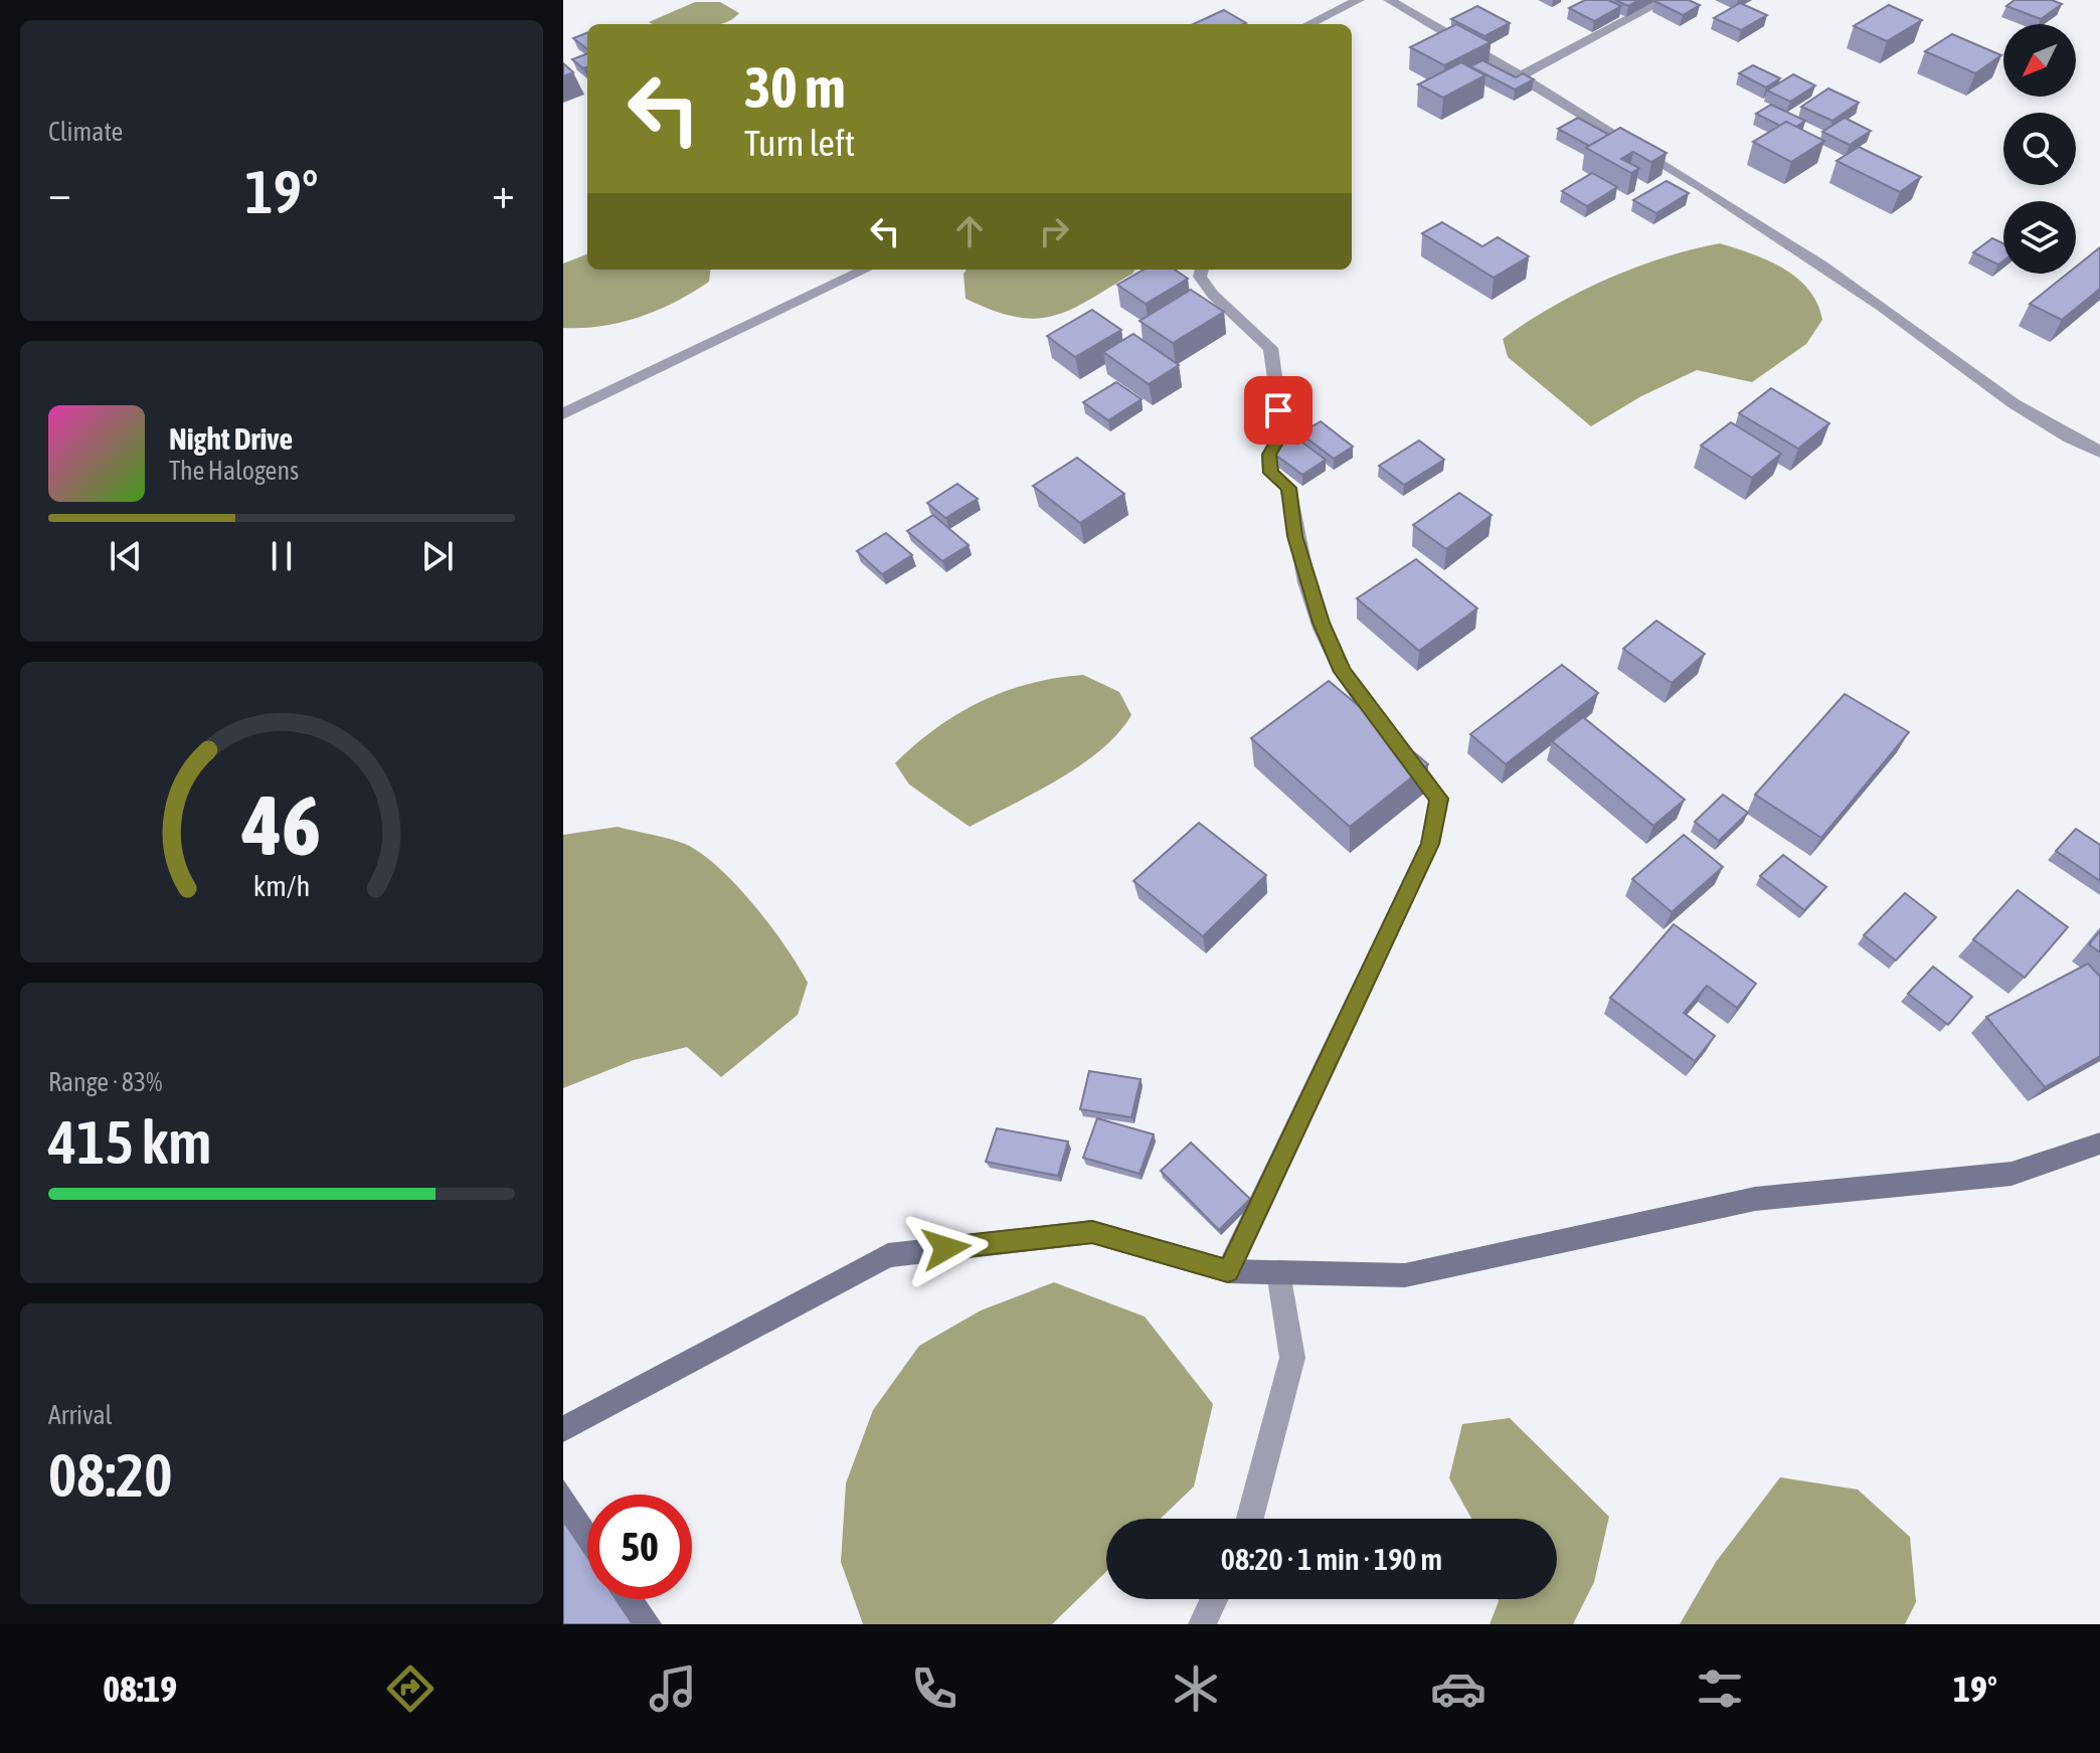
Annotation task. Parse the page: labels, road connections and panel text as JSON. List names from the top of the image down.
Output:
{
  "north": "bottom left",
  "page": {
    "tile": [
      "Climate",
      ["Range · 83%", "415 km"],
      ["Arrival", "08:20"]
    ],
    "turn": ["30 m", "Turn left"],
    "heat": ["−", "19°", "+"],
    "song": ["Night Drive", "The Halogens"],
    "limit": "50",
    "trip": "08:20 · 1 min · 190 m",
    "tabs": ["08:19", "19°"],
    "gauge": ["46", "km/h"]
  }
}
